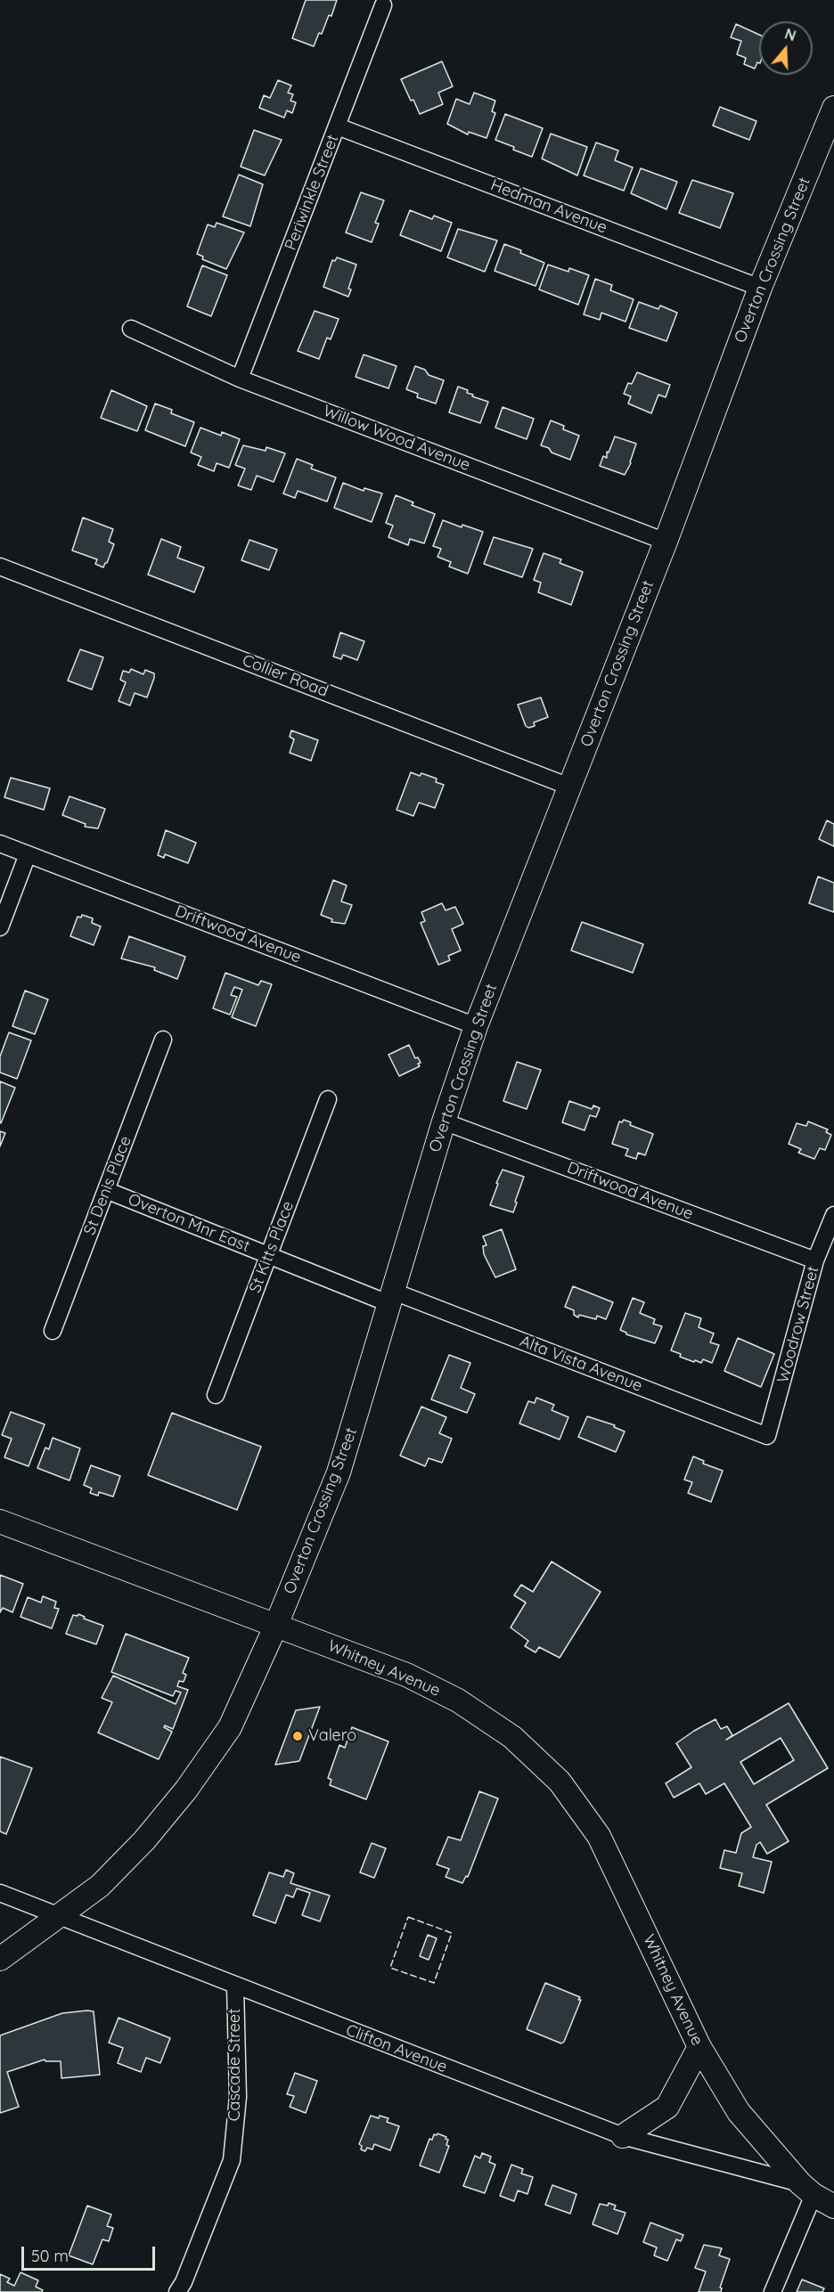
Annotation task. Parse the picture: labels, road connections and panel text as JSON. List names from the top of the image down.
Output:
{
  "streets": {
    "main road": ["Overton Crossing Street", "Whitney Avenue", "Clifton Avenue"],
    "street": [
      "Periwinkle Street",
      "Hedman Avenue",
      "Willow Wood Avenue",
      "Collier Road",
      "Driftwood Avenue",
      "St Denis Place",
      "Overton Mnr East",
      "St Kitts Place",
      "Woodrow Street",
      "Alta Vista Avenue",
      "Cascade Street"
    ]
  },
  "crossings": [
    ["Periwinkle Street", "Hedman Avenue"],
    ["Periwinkle Street", "Willow Wood Avenue"],
    ["Hedman Avenue", "Overton Crossing Street"],
    ["Overton Crossing Street", "Willow Wood Avenue"],
    ["Overton Crossing Street", "Collier Road"],
    ["Overton Crossing Street", "Driftwood Avenue"],
    ["Overton Crossing Street", "Overton Mnr East"],
    ["Overton Crossing Street", "Alta Vista Avenue"],
    ["Overton Crossing Street", "Whitney Avenue"],
    ["Overton Crossing Street", "Clifton Avenue"],
    ["Driftwood Avenue", "Woodrow Street"],
    ["St Denis Place", "Overton Mnr East"],
    ["Overton Mnr East", "St Kitts Place"],
    ["Overton Mnr East", "Alta Vista Avenue"],
    ["Woodrow Street", "Alta Vista Avenue"],
    ["Whitney Avenue", "Clifton Avenue"],
    ["Clifton Avenue", "Cascade Street"]
  ],
  "places": ["Valero"],
  "scale_bar": "50 m",
  "north": "top"
}
